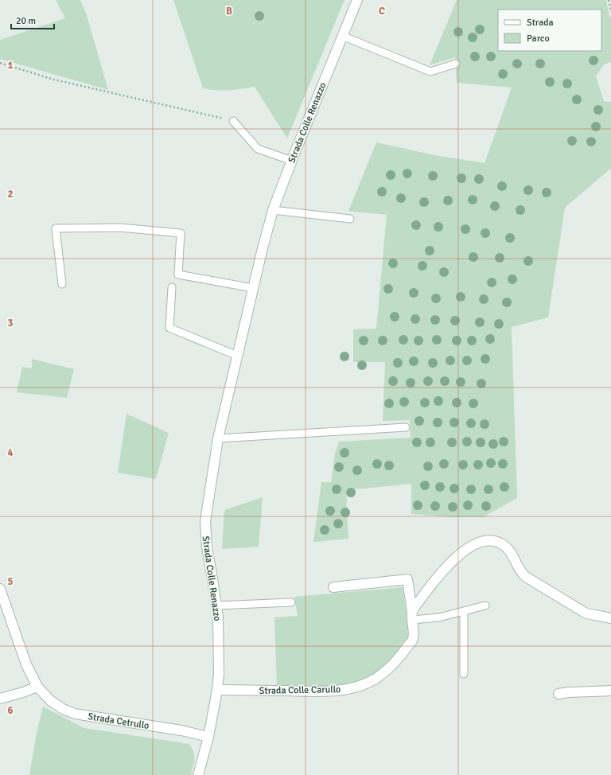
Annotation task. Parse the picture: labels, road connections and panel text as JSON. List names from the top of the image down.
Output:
{
  "streets": {
    "street": ["Strada Colle Renazzo", "Strada Colle Carullo", "Strada Cetrullo"]
  },
  "crossings": [
    ["Strada Colle Renazzo", "Strada Colle Carullo"],
    ["Strada Colle Renazzo", "Strada Cetrullo"]
  ],
  "legend": ["Strada", "Parco"],
  "scale_bar": "20 m",
  "grid": {
    "columns": ["B", "C"],
    "rows": [
      "1",
      "2",
      "3",
      "4",
      "5",
      "6"
    ]
  }
}
